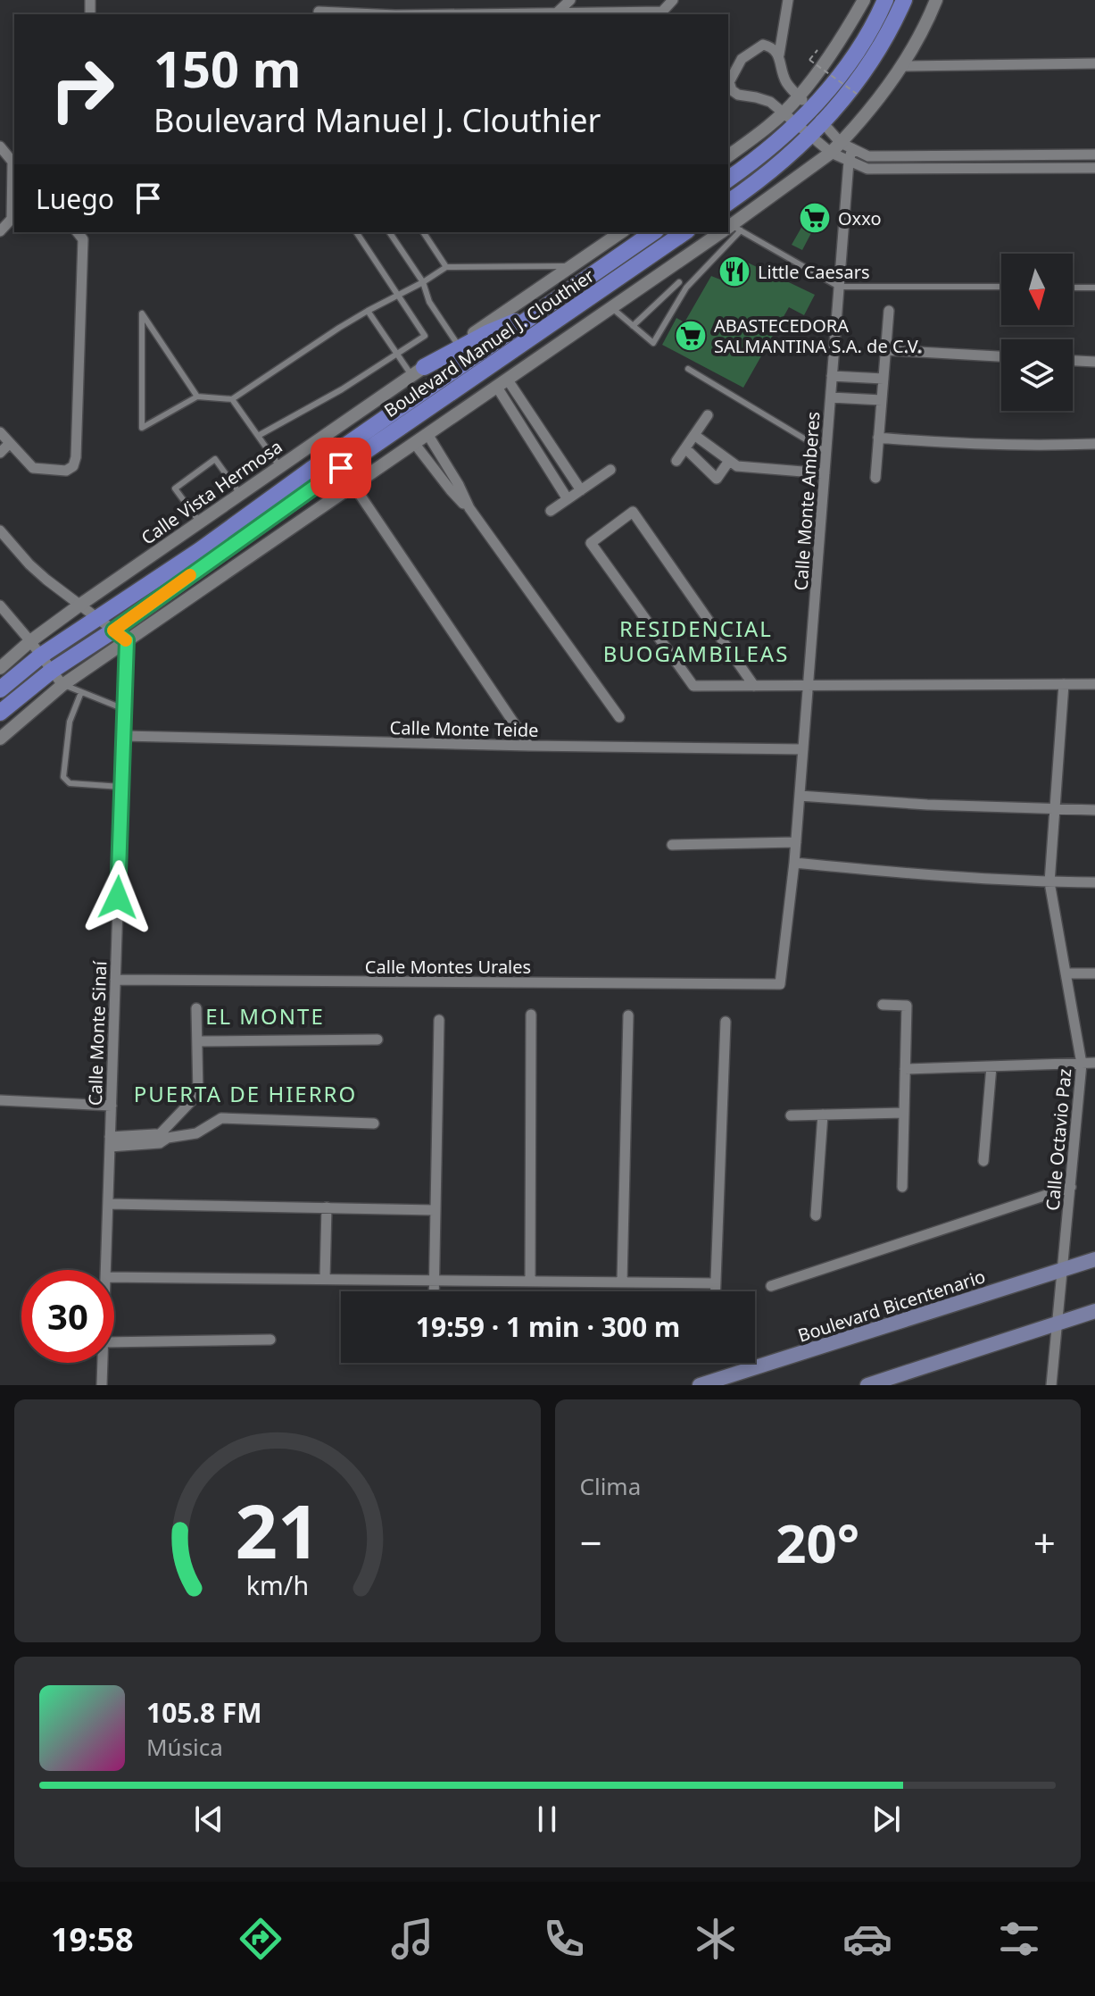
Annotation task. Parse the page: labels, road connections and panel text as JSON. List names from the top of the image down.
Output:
{
  "streets": {
    "main road": ["Boulevard Manuel J. Clouthier", "Boulevard Bicentenario"],
    "street": [
      "Calle Vista Hermosa",
      "Calle Monte Amberes",
      "Calle Monte Teide",
      "Calle Montes Urales",
      "Calle Monte Sinaí",
      "Calle Octavio Paz"
    ]
  },
  "crossings": [
    ["Boulevard Manuel J. Clouthier", "Calle Monte Sinaí"],
    ["Calle Monte Amberes", "Calle Monte Teide"],
    ["Calle Monte Amberes", "Calle Montes Urales"],
    ["Calle Monte Teide", "Calle Monte Sinaí"],
    ["Calle Montes Urales", "Calle Monte Sinaí"],
    ["Calle Octavio Paz", "Boulevard Bicentenario"]
  ],
  "districts": ["RESIDENCIAL BUOGAMBILEAS", "EL MONTE", "PUERTA DE HIERRO"],
  "places": {
    "supermarket": ["Oxxo", "ABASTECEDORA SALMANTINA S.A. de C.V."],
    "restaurant": ["Little Caesars"]
  },
  "north": "bottom",
  "page": {
    "turn": ["150 m", "Boulevard Manuel J. Clouthier"],
    "then": "Luego",
    "limit": "30",
    "trip": "19:59 · 1 min · 300 m",
    "tile": "Clima",
    "heat": ["−", "20°", "+"],
    "song": ["105.8 FM", "Música"],
    "tabs": "19:58",
    "gauge": ["21", "km/h"]
  }
}
